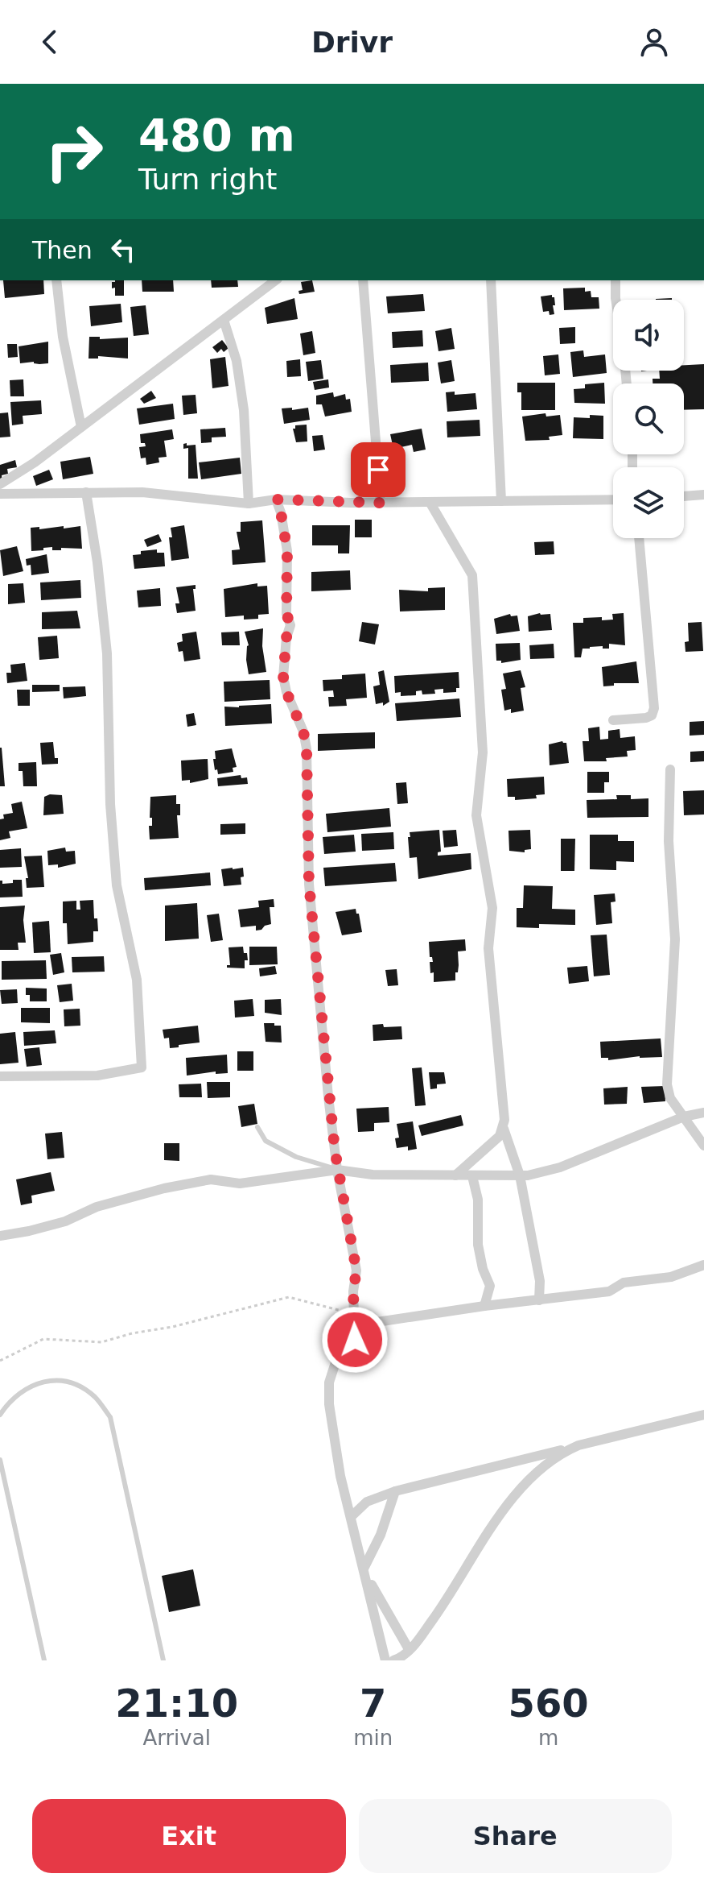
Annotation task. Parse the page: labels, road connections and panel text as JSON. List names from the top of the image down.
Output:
{
  "page": {
    "header": "Drivr",
    "turn": ["480 m", "Turn right"],
    "then": "Then",
    "eta": [
      "21:10",
      "Arrival",
      "7",
      "min",
      "560",
      "m"
    ],
    "buttons": ["Exit", "Share"]
  }
}
